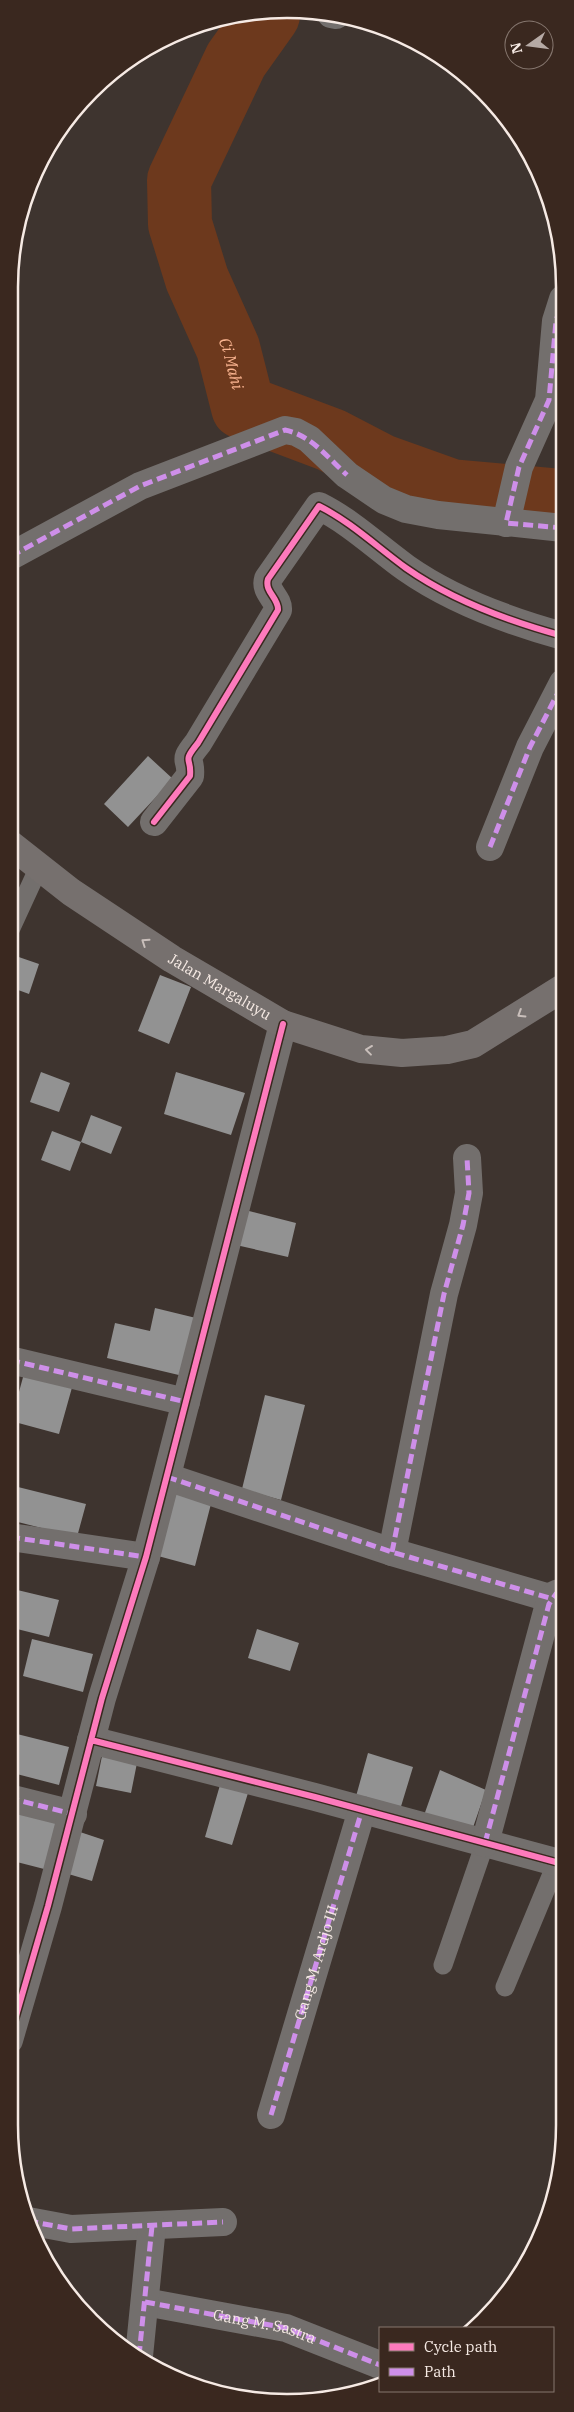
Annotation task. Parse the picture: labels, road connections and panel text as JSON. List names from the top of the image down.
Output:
{
  "streets": {
    "main road": ["Jalan Margaluyu"],
    "street": ["Gang M. Ardjo III", "Gang M. Sastra"]
  },
  "one_way": ["Jalan Margaluyu"],
  "water": ["Ci Mahi"],
  "legend": ["Cycle path", "Path"],
  "north": "left"
}
